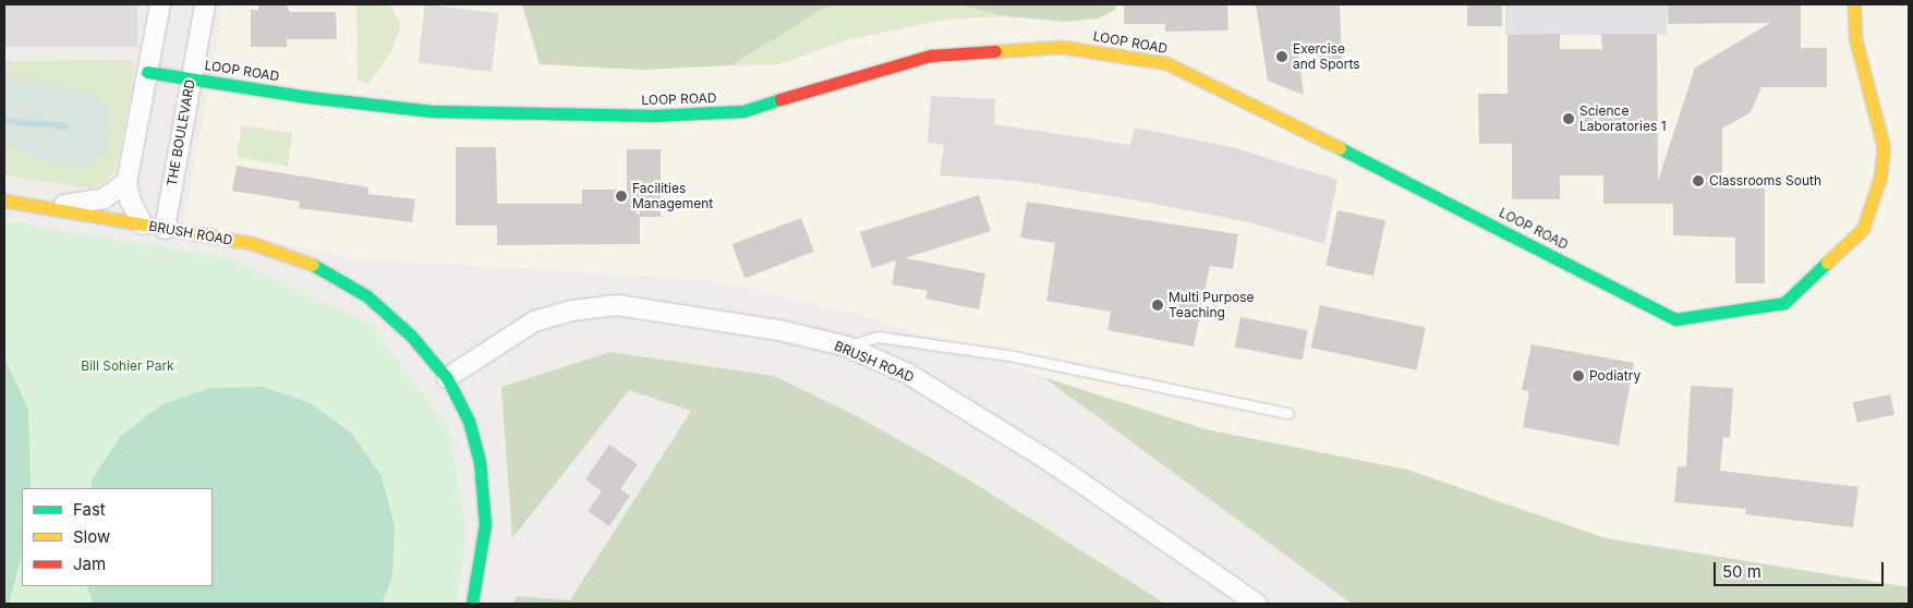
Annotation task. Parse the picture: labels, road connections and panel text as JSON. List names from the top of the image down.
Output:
{
  "streets": {
    "street": ["LOOP ROAD", "THE BOULEVARD", "BRUSH ROAD"]
  },
  "crossings": [
    ["LOOP ROAD", "THE BOULEVARD"],
    ["THE BOULEVARD", "BRUSH ROAD"]
  ],
  "parks": ["Bill Sohier Park"],
  "places": [
    "Exercise and Sports",
    "Science Laboratories 1",
    "Classrooms South",
    "Facilities Management",
    "Multi Purpose Teaching",
    "Podiatry"
  ],
  "legend": ["Fast", "Slow", "Jam"],
  "scale_bar": "50 m"
}
